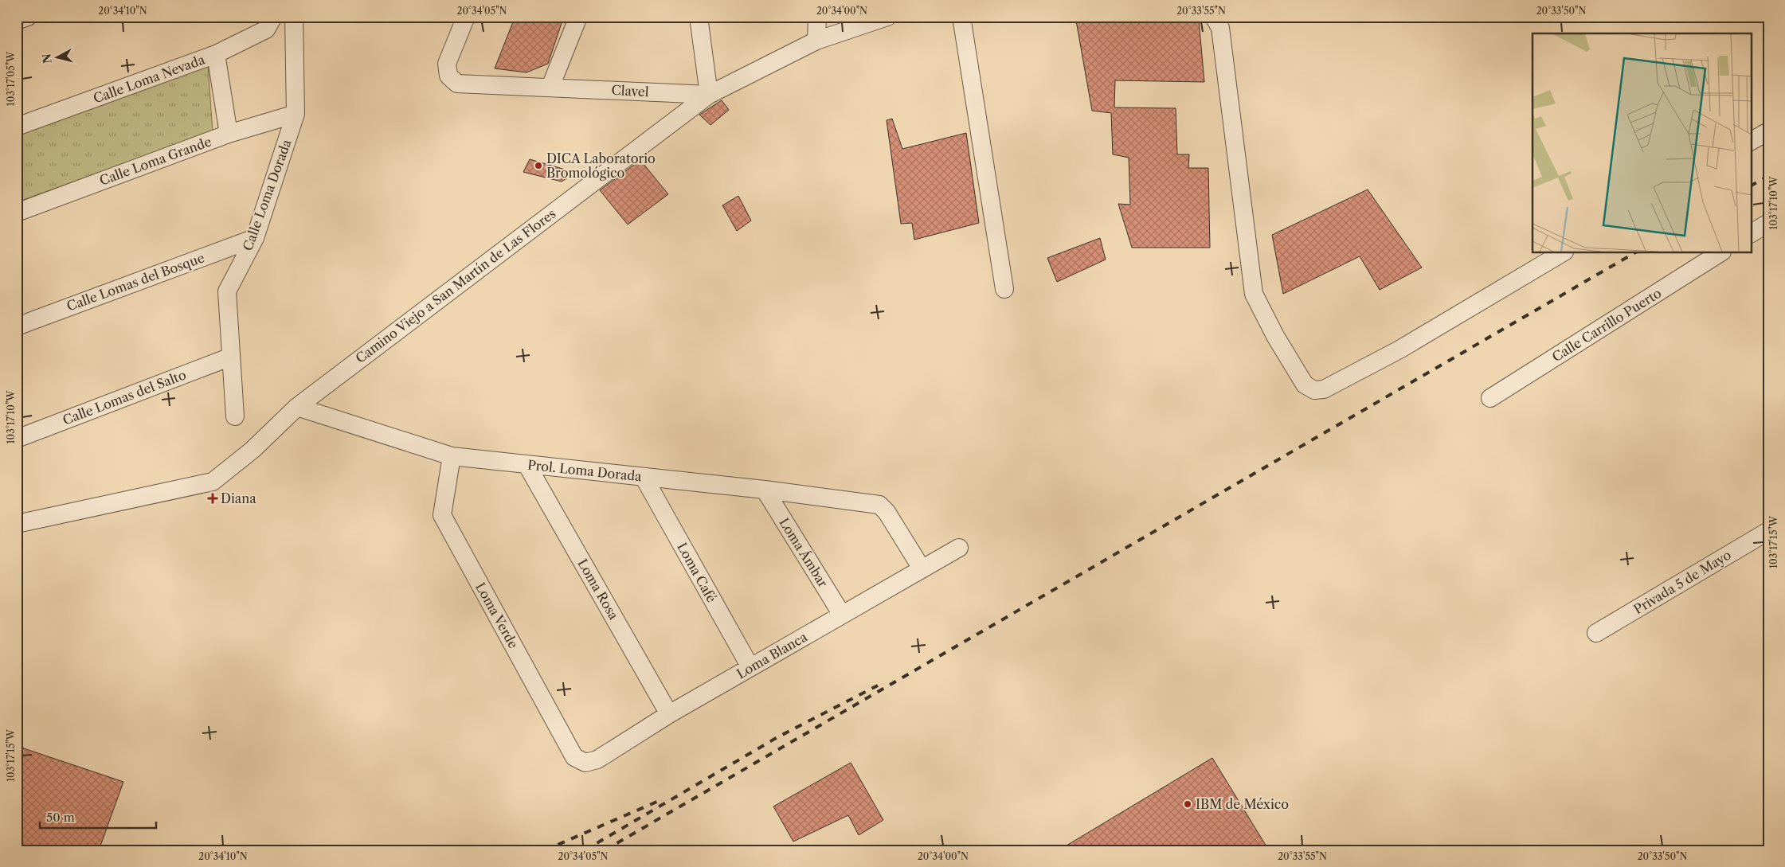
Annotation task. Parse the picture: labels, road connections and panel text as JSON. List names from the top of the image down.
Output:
{
  "streets": {
    "street": [
      "Calle Loma Nevada",
      "Clavel",
      "Calle Loma Grande",
      "Calle Loma Dorada",
      "Calle Lomas del Bosque",
      "Camino Viejo a San Martín de Las Flores",
      "Calle Carrillo Puerto",
      "Calle Lomas del Salto",
      "Prol. Loma Dorada",
      "Loma Ámbar",
      "Loma Café",
      "Privada 5 de Mayo",
      "Loma Rosa",
      "Loma Verde",
      "Loma Blanca"
    ]
  },
  "crossings": [
    ["Clavel", "Camino Viejo a San Martín de Las Flores"],
    ["Calle Loma Grande", "Calle Loma Dorada"],
    ["Calle Loma Dorada", "Calle Lomas del Bosque"],
    ["Calle Loma Dorada", "Calle Lomas del Salto"],
    ["Camino Viejo a San Martín de Las Flores", "Prol. Loma Dorada"],
    ["Prol. Loma Dorada", "Loma Ámbar"],
    ["Prol. Loma Dorada", "Loma Café"],
    ["Prol. Loma Dorada", "Loma Rosa"],
    ["Prol. Loma Dorada", "Loma Verde"],
    ["Prol. Loma Dorada", "Loma Blanca"],
    ["Loma Ámbar", "Loma Blanca"],
    ["Loma Café", "Loma Blanca"],
    ["Loma Rosa", "Loma Blanca"],
    ["Loma Verde", "Loma Blanca"]
  ],
  "places": {
    "other": ["DICA Laboratorio Bromológico", "IBM de México"],
    "health": ["Diana"]
  },
  "scale_bar": "50 m",
  "north": "left",
  "coordinates": [
    "20°34'10\"N",
    "20°34'05\"N",
    "20°34'00\"N",
    "20°33'55\"N",
    "20°33'50\"N",
    "103°17'05\"W",
    "103°17'10\"W",
    "103°17'15\"W"
  ]
}
